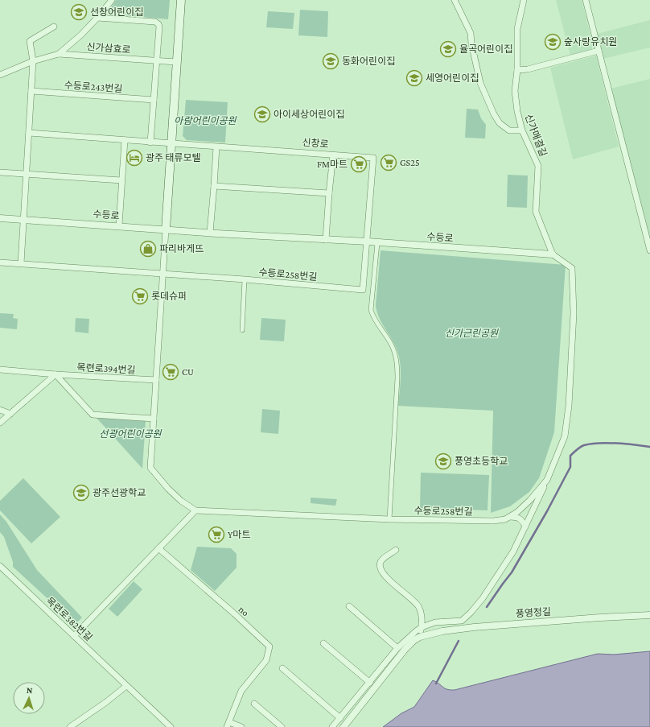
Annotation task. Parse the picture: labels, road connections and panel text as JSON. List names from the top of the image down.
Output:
{
  "streets": {
    "street": [
      "신가삼효로",
      "수등로243번길",
      "신가매결길",
      "신창로",
      "수등로",
      "수등로258번길",
      "목련로394번길",
      "no",
      "풍영정길",
      "목련로382번길"
    ]
  },
  "crossings": [
    ["신가매결길", "수등로"],
    ["신가매결길", "수등로258번길"],
    ["신창로", "수등로"],
    ["신창로", "수등로258번길"],
    ["수등로", "수등로258번길"]
  ],
  "parks": ["아람어린이공원", "신가근린공원", "선광어린이공원"],
  "places": {
    "school or university": [
      "선창어린이집",
      "숲사랑유치원",
      "율곡어린이집",
      "동화어린이집",
      "세영어린이집",
      "아이세상어린이집",
      "풍영초등학교",
      "광주선광학교"
    ],
    "hotel": ["광주 태류모텔"],
    "supermarket": [
      "GS25",
      "FM마트",
      "롯데슈퍼",
      "CU",
      "Y마트"
    ],
    "shop": ["파리바게뜨"]
  },
  "north": "top"
}
